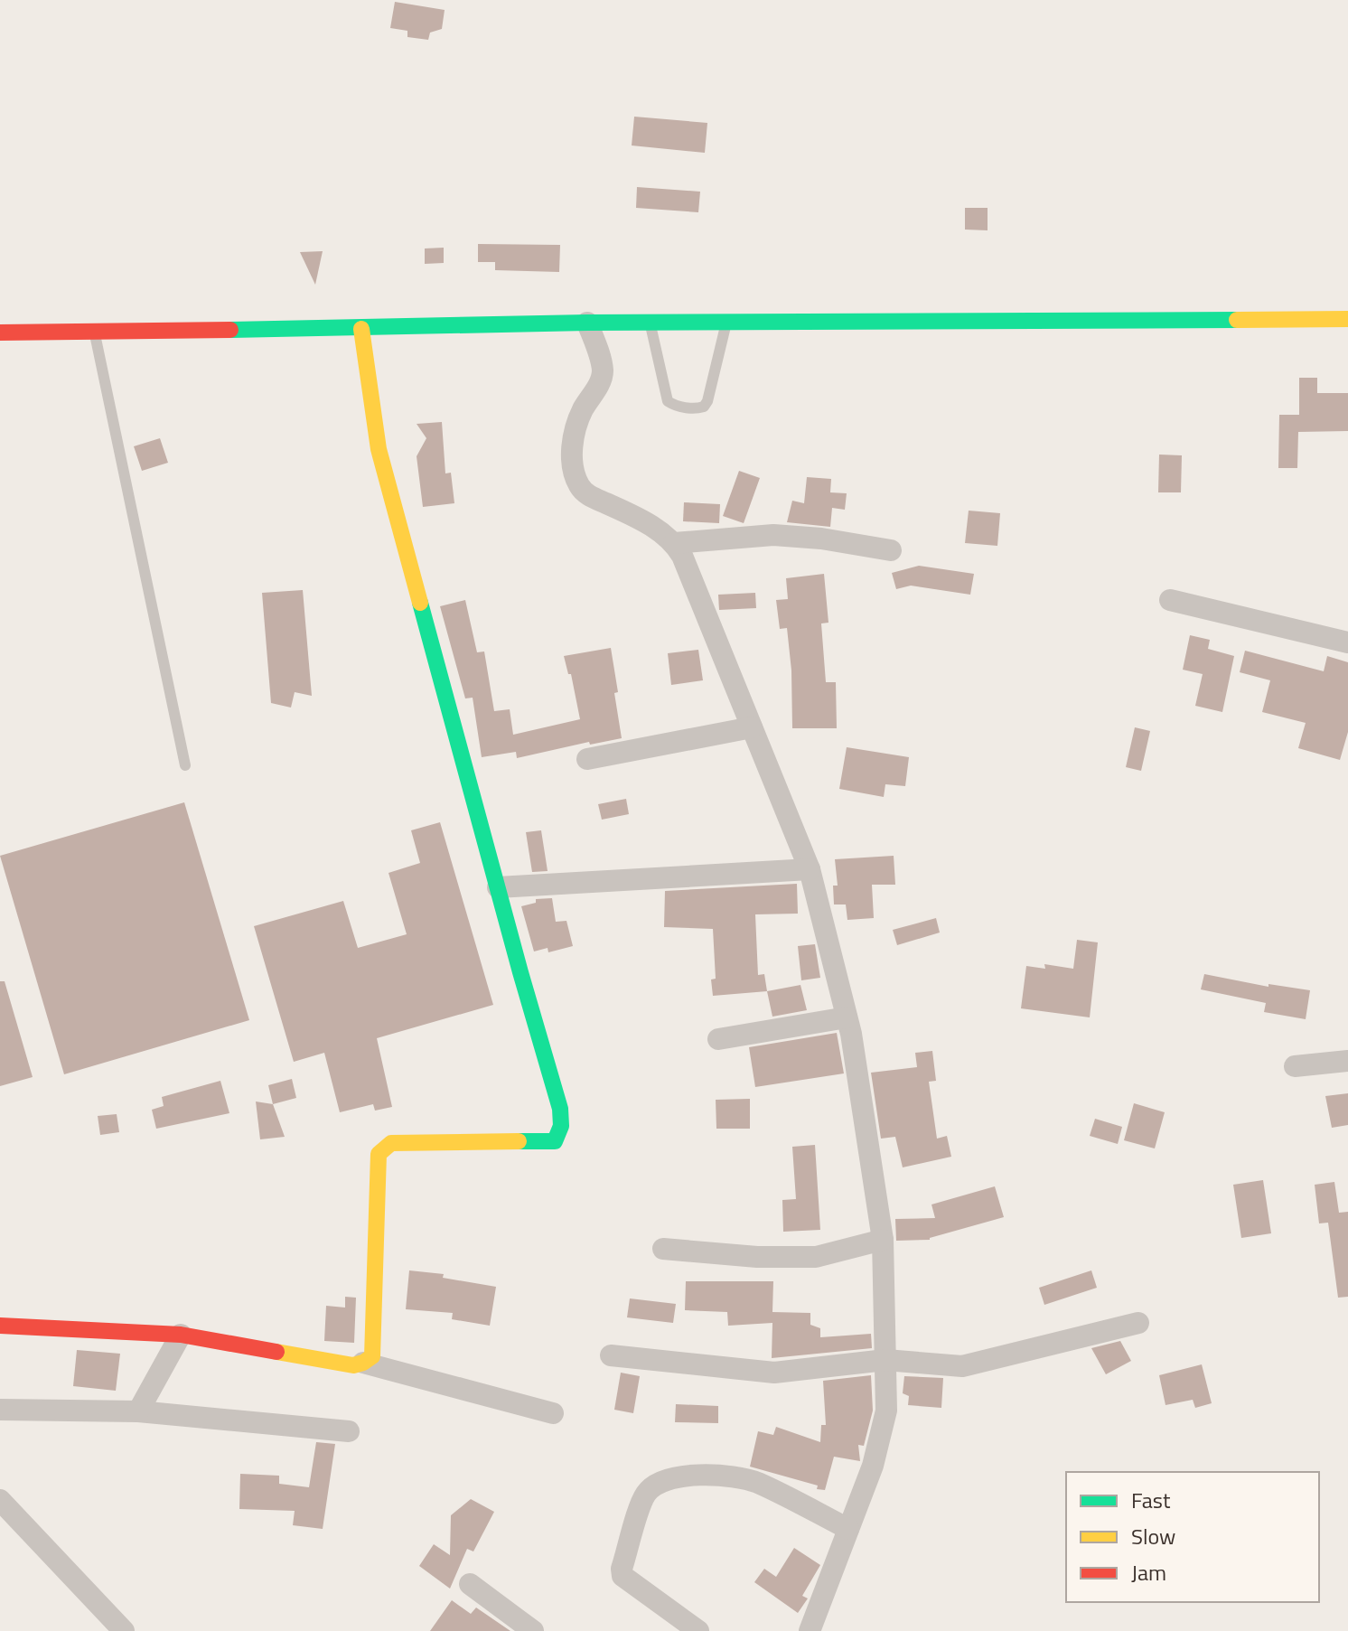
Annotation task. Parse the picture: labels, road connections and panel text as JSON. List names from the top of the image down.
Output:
{
  "legend": ["Fast", "Slow", "Jam"]
}
